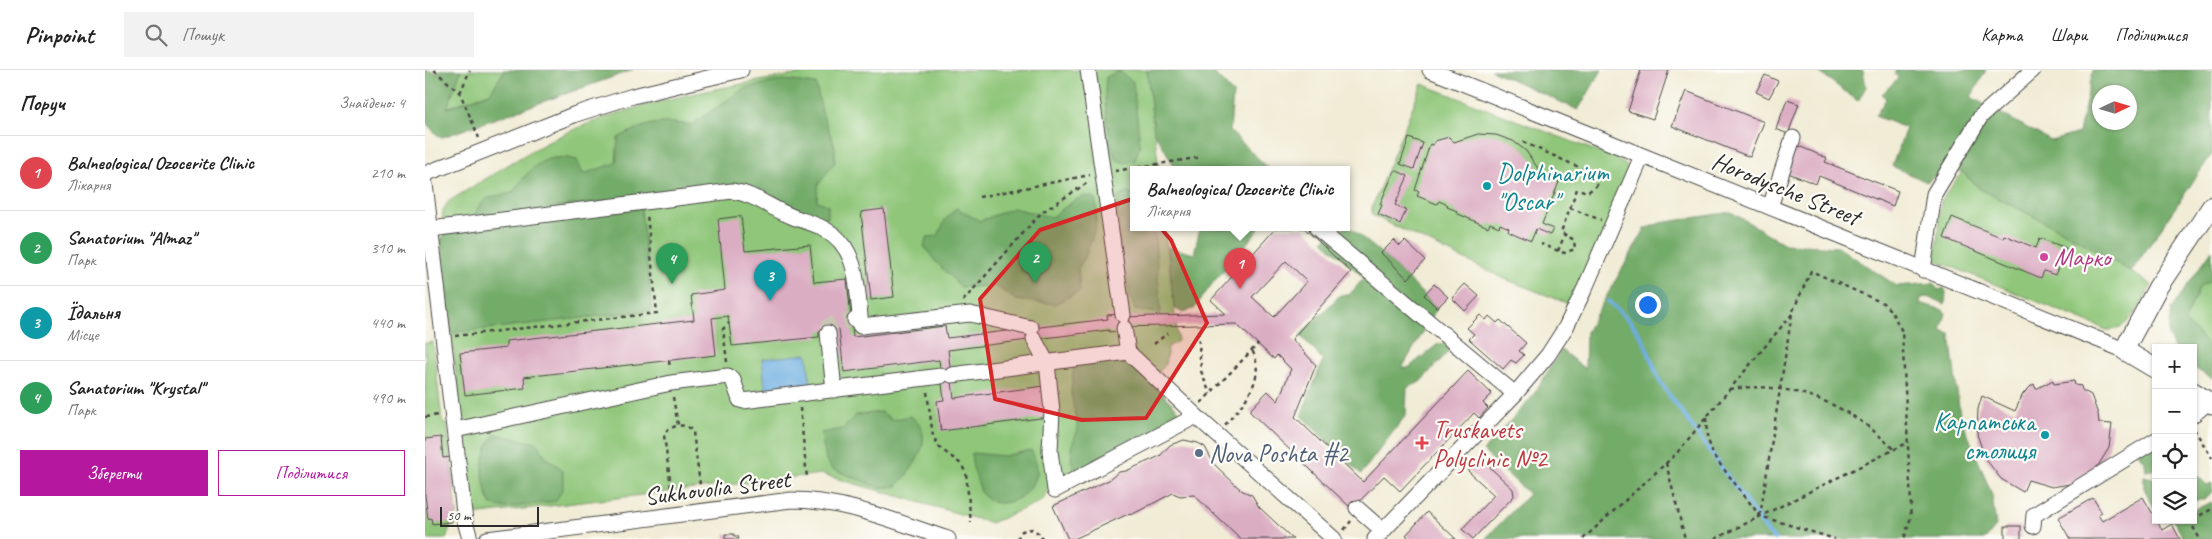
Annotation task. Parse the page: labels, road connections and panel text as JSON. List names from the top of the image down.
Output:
{
  "streets": {
    "street": ["Horodysche Street", "Sukhovolia Street"]
  },
  "places": {
    "other": [
      "Dolphinarium \"Oscar\"",
      "Марко",
      "Карпатська столиця",
      "Nova Poshta #2"
    ],
    "health": ["Truskavets Polyclinic №2"]
  },
  "scale_bar": "50 m",
  "north": "right",
  "page": {
    "header": "Pinpoint",
    "search": "Пошук",
    "nav": ["Карта", "Шари", "Поділитися"],
    "heading": ["Поруч", "Знайдено: 4"],
    "list": [
      {
        "mark": "1",
        "name": "Balneological Ozocerite Clinic",
        "note": "Лікарня",
        "value": "210 m"
      },
      {
        "mark": "2",
        "name": "Sanatorium \"Almaz\"",
        "note": "Парк",
        "value": "310 m"
      },
      {
        "mark": "3",
        "name": "Їдальня",
        "note": "Місце",
        "value": "440 m"
      },
      {
        "mark": "4",
        "name": "Sanatorium \"Krystal\"",
        "note": "Парк",
        "value": "490 m"
      }
    ],
    "popup": ["Balneological Ozocerite Clinic", "Лікарня"],
    "pins": [
      "2",
      "4",
      "1",
      "3"
    ],
    "map_buttons": ["+", "−"],
    "buttons": ["Зберегти", "Поділитися"],
    "scale": "50 m"
  }
}
